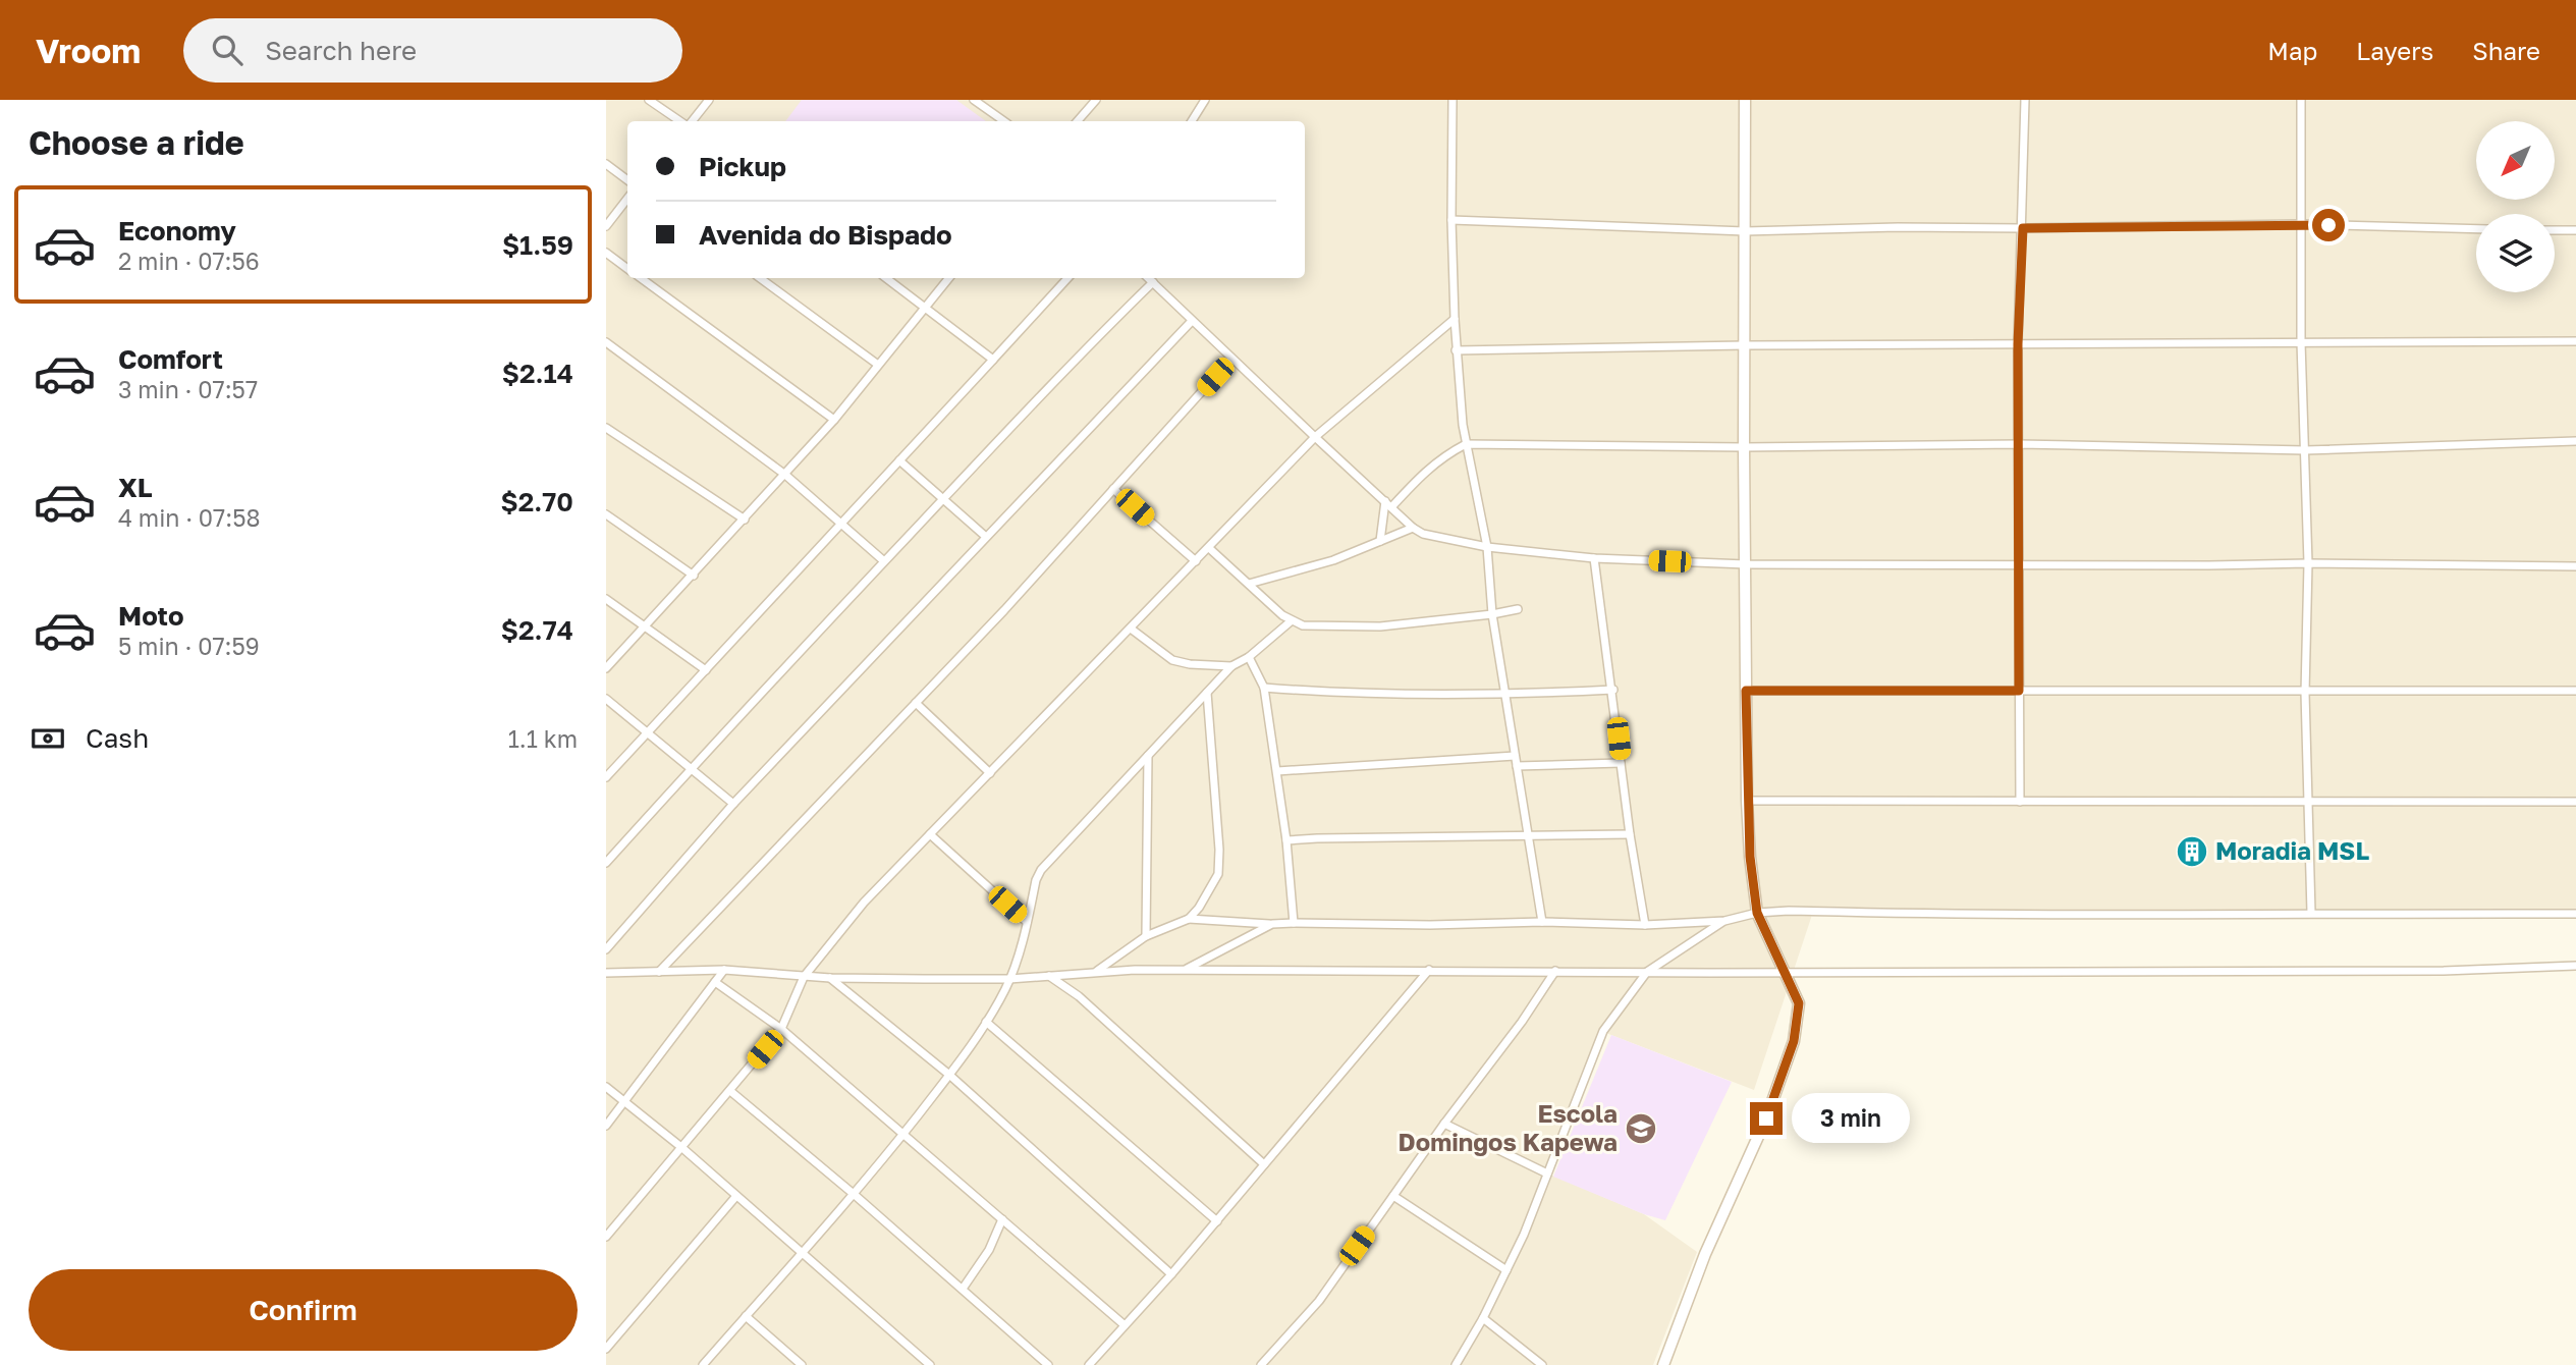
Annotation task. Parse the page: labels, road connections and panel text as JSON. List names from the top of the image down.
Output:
{
  "places": {
    "building": ["Moradia MSL"],
    "school or university": ["Escola Domingos Kapewa"]
  },
  "north": "bottom left",
  "page": {
    "header": "Vroom",
    "search": "Search here",
    "nav": ["Map", "Layers", "Share"],
    "heading": "Choose a ride",
    "banner": ["Pickup", "Avenida do Bispado"],
    "list": [
      {
        "name": "Economy",
        "note": "2 min · 07:56",
        "value": "$1.59"
      },
      {
        "name": "Comfort",
        "note": "3 min · 07:57",
        "value": "$2.14"
      },
      {
        "name": "XL",
        "note": "4 min · 07:58",
        "value": "$2.70"
      },
      {
        "name": "Moto",
        "note": "5 min · 07:59",
        "value": "$2.74"
      }
    ],
    "pay": ["Cash", "1.1 km"],
    "bubble": "3 min",
    "buttons": "Confirm"
  }
}
